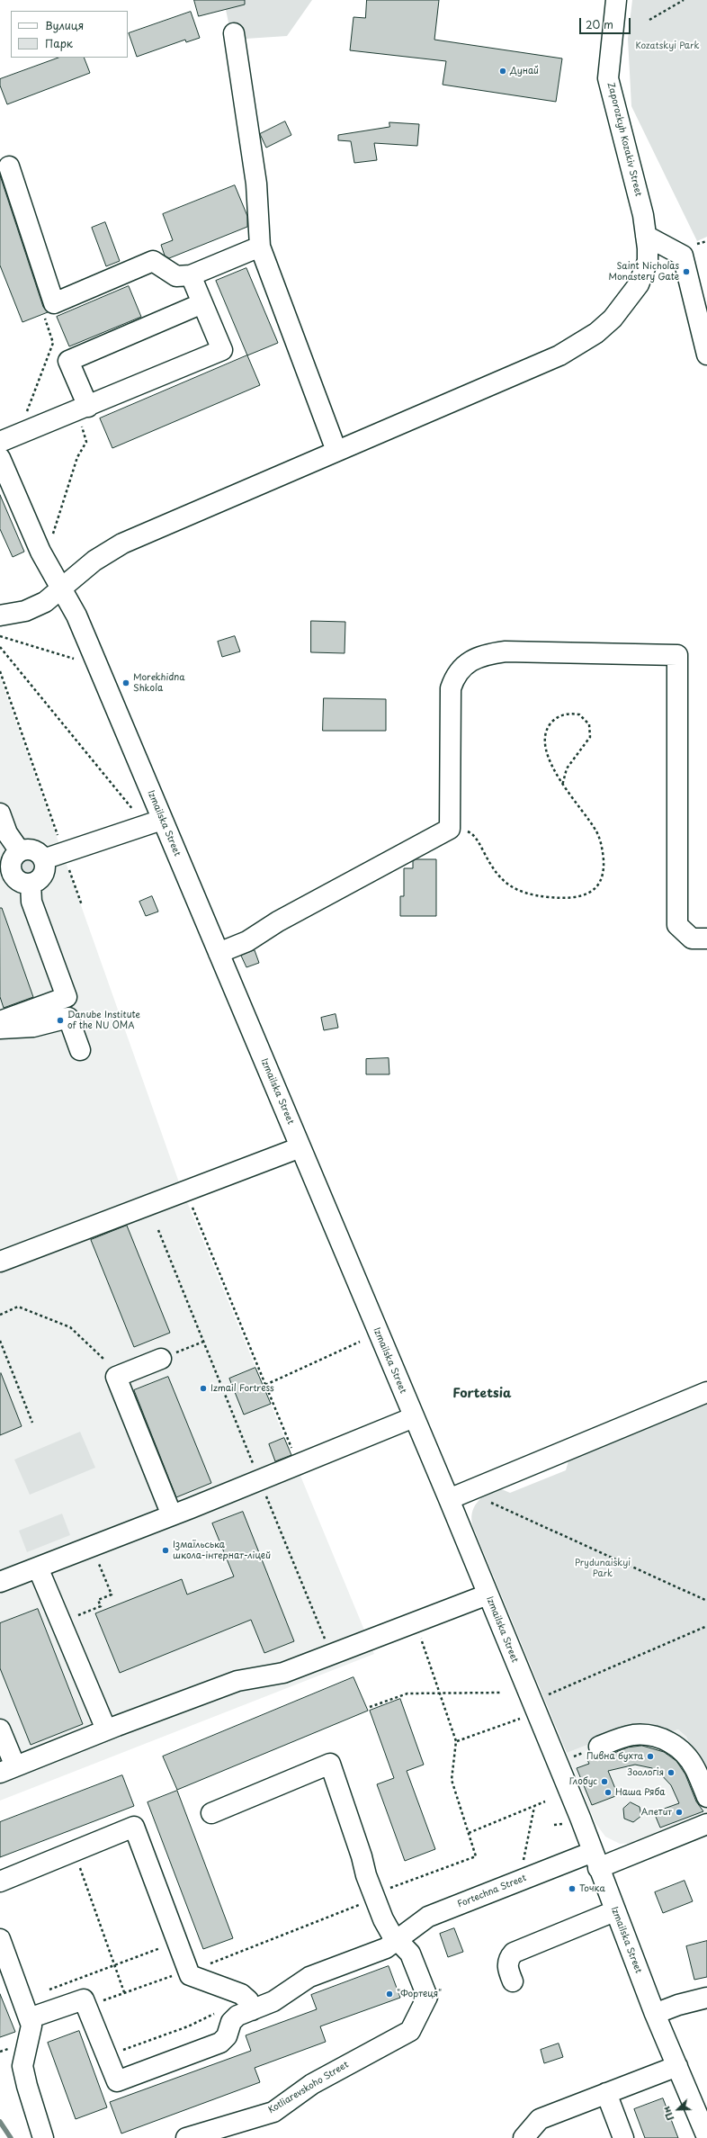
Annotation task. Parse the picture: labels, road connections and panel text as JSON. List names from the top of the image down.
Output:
{
  "streets": {
    "street": [
      "Zaporozkyh Kozakiv Street",
      "Izmailska Street",
      "Fortechna Street",
      "Kotliarevskoho Street"
    ]
  },
  "crossings": [
    ["Zaporozkyh Kozakiv Street", "Izmailska Street"],
    ["Izmailska Street", "Fortechna Street"],
    ["Fortechna Street", "Kotliarevskoho Street"]
  ],
  "districts": ["Fortetsia"],
  "parks": ["Kozatskyi Park", "Prydunaiskyi Park"],
  "places": [
    "Дунай",
    "Saint Nicholas Monastery Gate",
    "Morekhidna Shkola",
    "Danube Institute of the NU OMA",
    "Izmail Fortress",
    "Ізмаїльська школа-інтернат-ліцей",
    "Пивна бухта",
    "Зоологія",
    "Глобус",
    "Наша Ряба",
    "Апетит",
    "Точка",
    "\"Фортеця\""
  ],
  "legend": ["Вулиця", "Парк"],
  "scale_bar": "20 m",
  "north": "bottom left"
}
